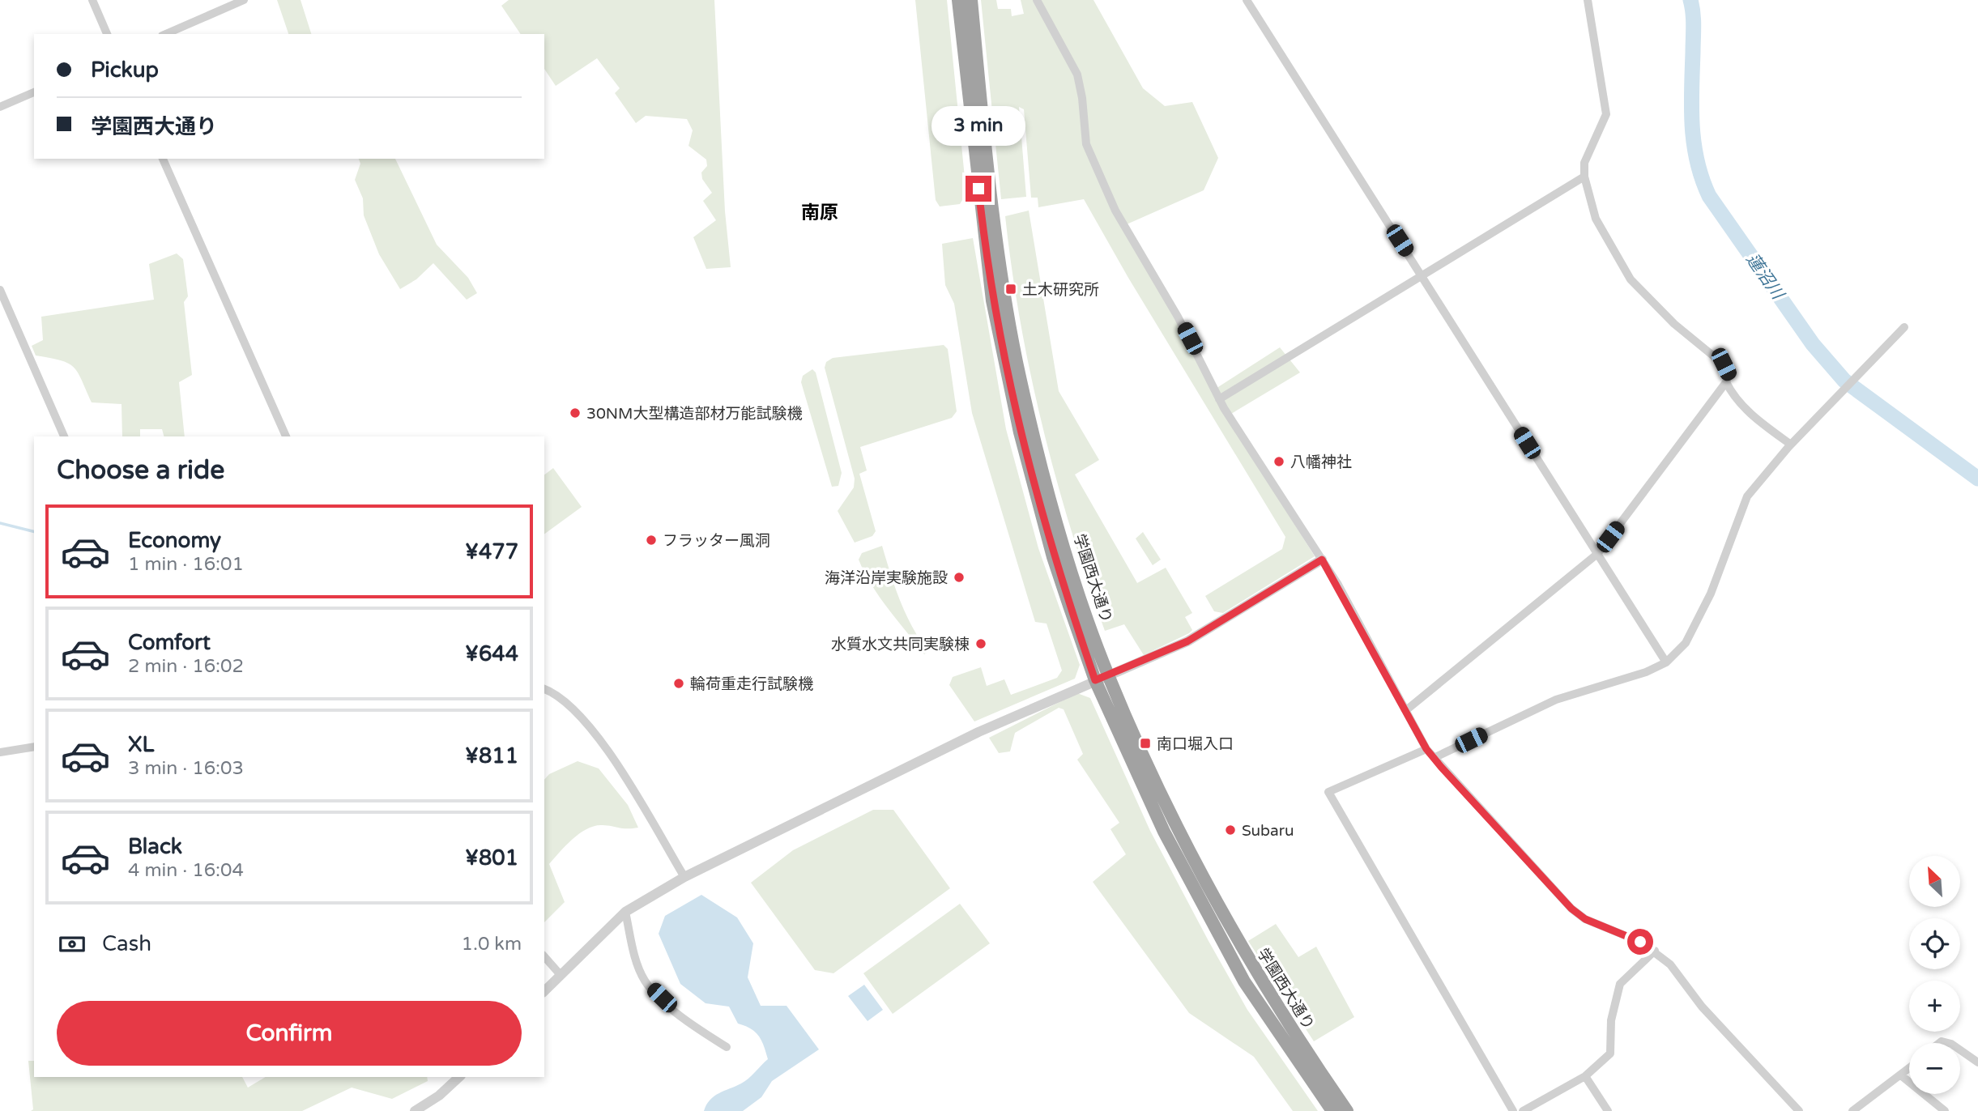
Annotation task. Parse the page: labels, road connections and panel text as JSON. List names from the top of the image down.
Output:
{
  "streets": {
    "highway": ["学園西大通り"]
  },
  "districts": ["南原"],
  "water": ["蓮沼川"],
  "places": {
    "transit": ["土木研究所", "南口堀入口"],
    "other": [
      "30NM大型構造部材万能試験機",
      "八幡神社",
      "フラッター風洞",
      "海洋沿岸実験施設",
      "水質水文共同実験棟",
      "輪荷重走行試験機",
      "Subaru"
    ]
  },
  "north": "top left",
  "page": {
    "banner": ["Pickup", "学園西大通り"],
    "bubble": "3 min",
    "heading": "Choose a ride",
    "list": [
      {
        "name": "Economy",
        "note": "1 min · 16:01",
        "value": "¥477"
      },
      {
        "name": "Comfort",
        "note": "2 min · 16:02",
        "value": "¥644"
      },
      {
        "name": "XL",
        "note": "3 min · 16:03",
        "value": "¥811"
      },
      {
        "name": "Black",
        "note": "4 min · 16:04",
        "value": "¥801"
      }
    ],
    "map_buttons": ["+", "−"],
    "pay": ["Cash", "1.0 km"],
    "buttons": "Confirm"
  }
}
